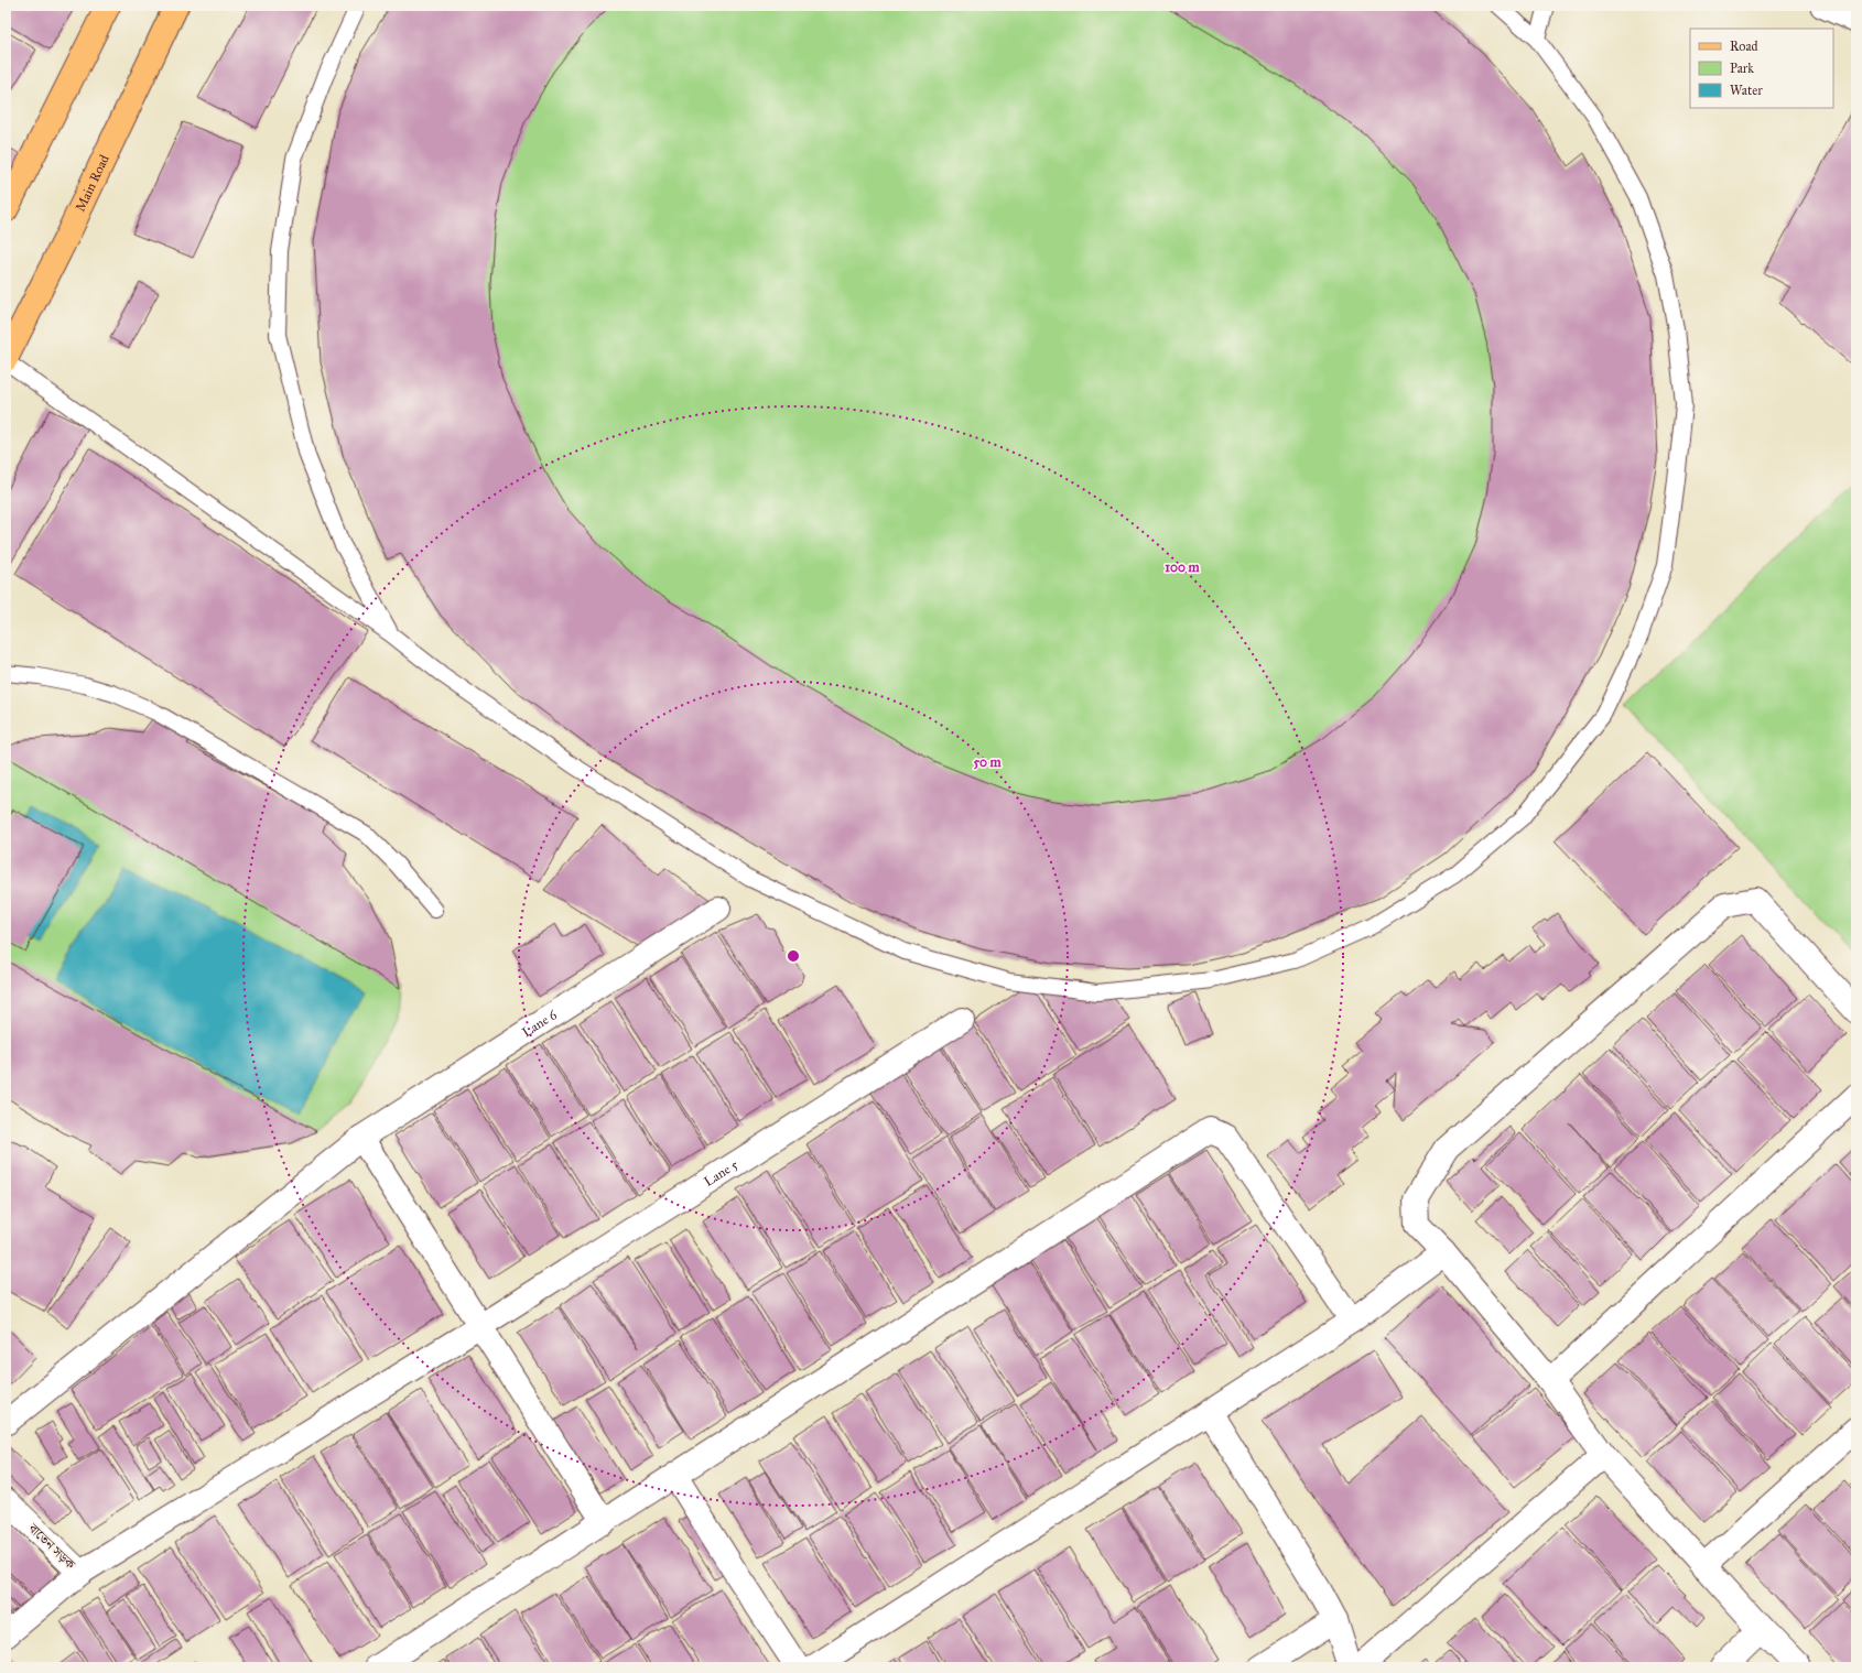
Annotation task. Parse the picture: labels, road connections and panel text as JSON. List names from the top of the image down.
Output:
{
  "streets": {
    "main road": ["Main Road"],
    "street": ["Lane 6", "Lane 5", "বাতেন সড়ক"]
  },
  "crossings": [
    ["Lane 5", "বাতেন সড়ক"]
  ],
  "legend": ["Road", "Park", "Water"],
  "rings": ["100 m", "50 m"]
}
